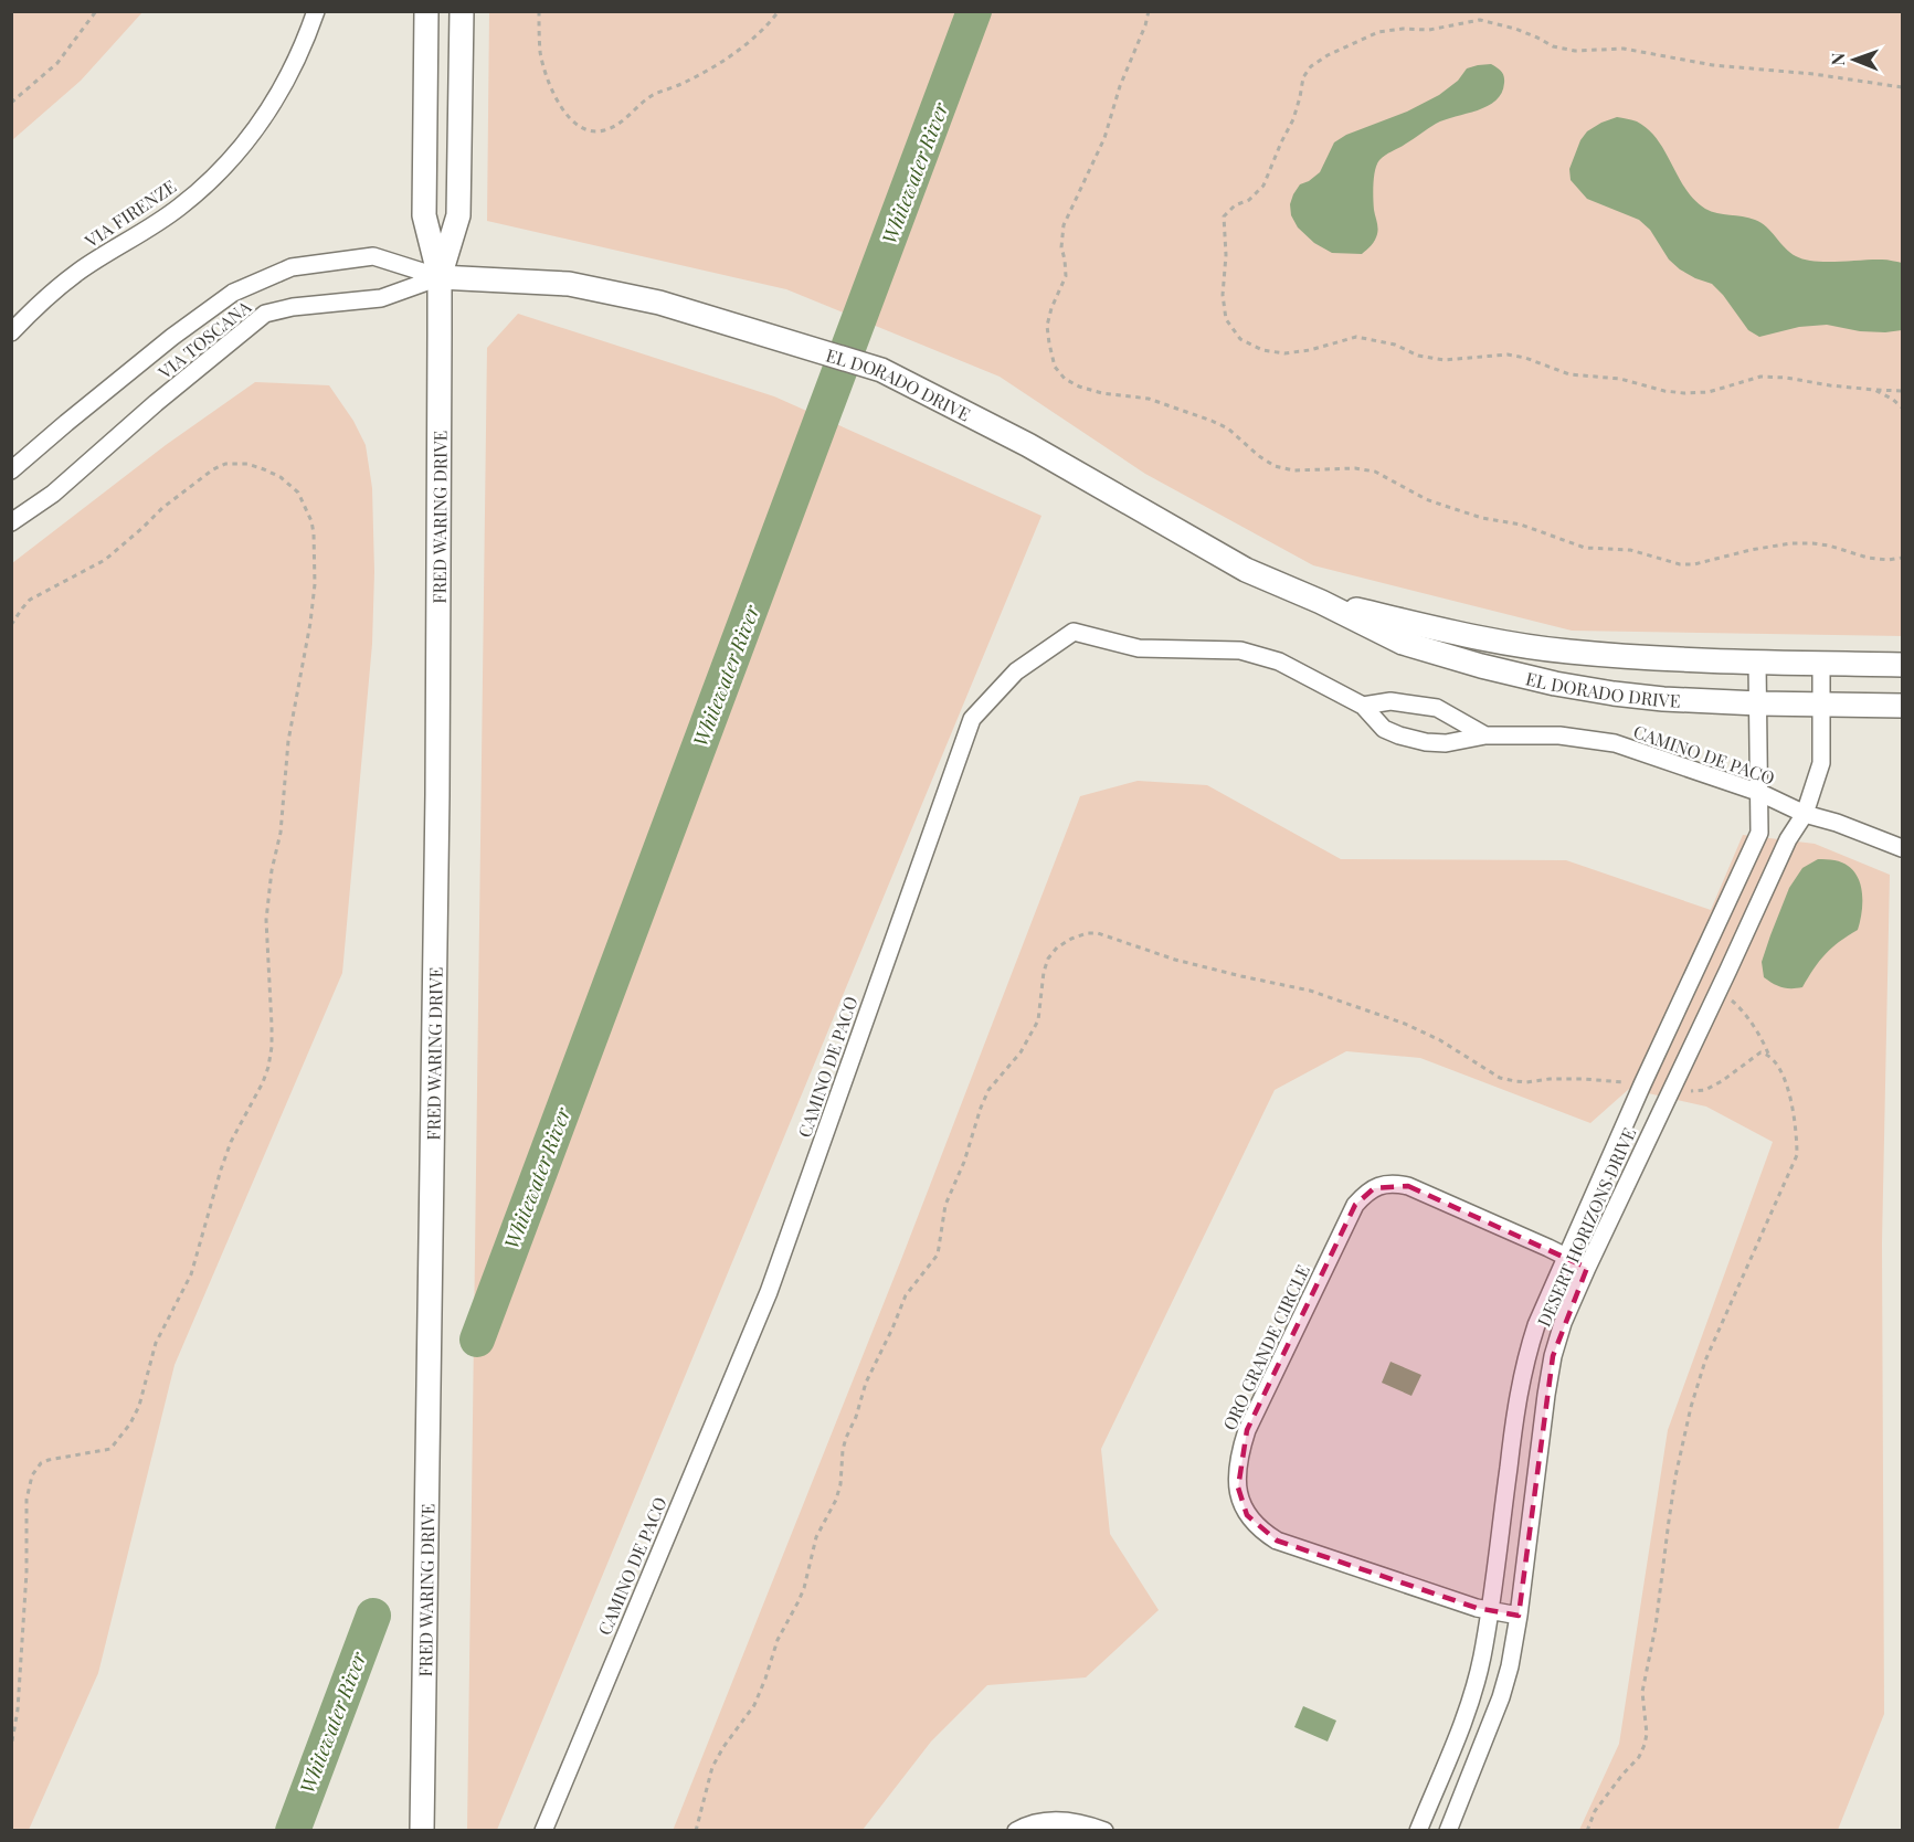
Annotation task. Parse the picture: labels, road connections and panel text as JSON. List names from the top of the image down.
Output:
{
  "streets": {
    "main road": ["EL DORADO DRIVE", "FRED WARING DRIVE"],
    "street": [
      "VIA FIRENZE",
      "VIA TOSCANA",
      "CAMINO DE PACO",
      "DESERT HORIZONS DRIVE",
      "ORO GRANDE CIRCLE"
    ]
  },
  "crossings": [
    ["VIA TOSCANA", "EL DORADO DRIVE"],
    ["VIA TOSCANA", "FRED WARING DRIVE"],
    ["EL DORADO DRIVE", "FRED WARING DRIVE"],
    ["EL DORADO DRIVE", "DESERT HORIZONS DRIVE"],
    ["CAMINO DE PACO", "DESERT HORIZONS DRIVE"],
    ["DESERT HORIZONS DRIVE", "ORO GRANDE CIRCLE"]
  ],
  "water": ["Whitewater River"],
  "north": "left"
}
